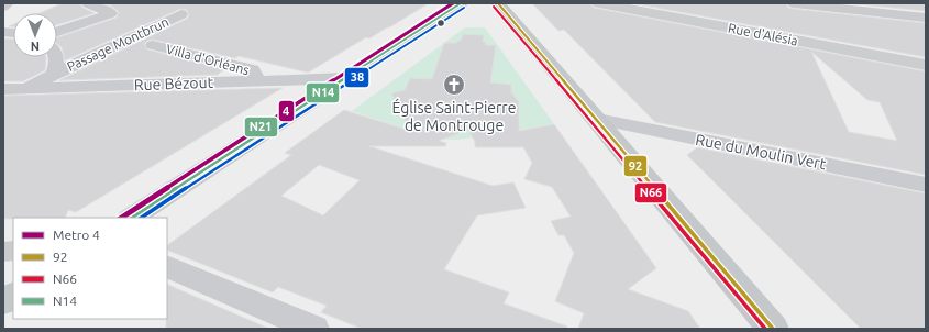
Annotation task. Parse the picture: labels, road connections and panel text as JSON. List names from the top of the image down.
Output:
{
  "streets": {
    "main road": ["Rue d'Alésia"],
    "street": [
      "Passage Montbrun",
      "Villa d'Orléans",
      "Rue Bézout",
      "Rue du Moulin Vert"
    ]
  },
  "crossings": [
    ["Passage Montbrun", "Rue Bézout"],
    ["Villa d'Orléans", "Rue Bézout"]
  ],
  "places": {
    "church": ["Église Saint-Pierre de Montrouge"]
  },
  "lines": [
    "metro line 4",
    "transit line 92",
    "transit line N14",
    "transit line N21",
    "transit line N66",
    "transit line 38"
  ],
  "legend": [
    "Metro 4",
    "92",
    "N66",
    "N14"
  ],
  "north": "bottom"
}
